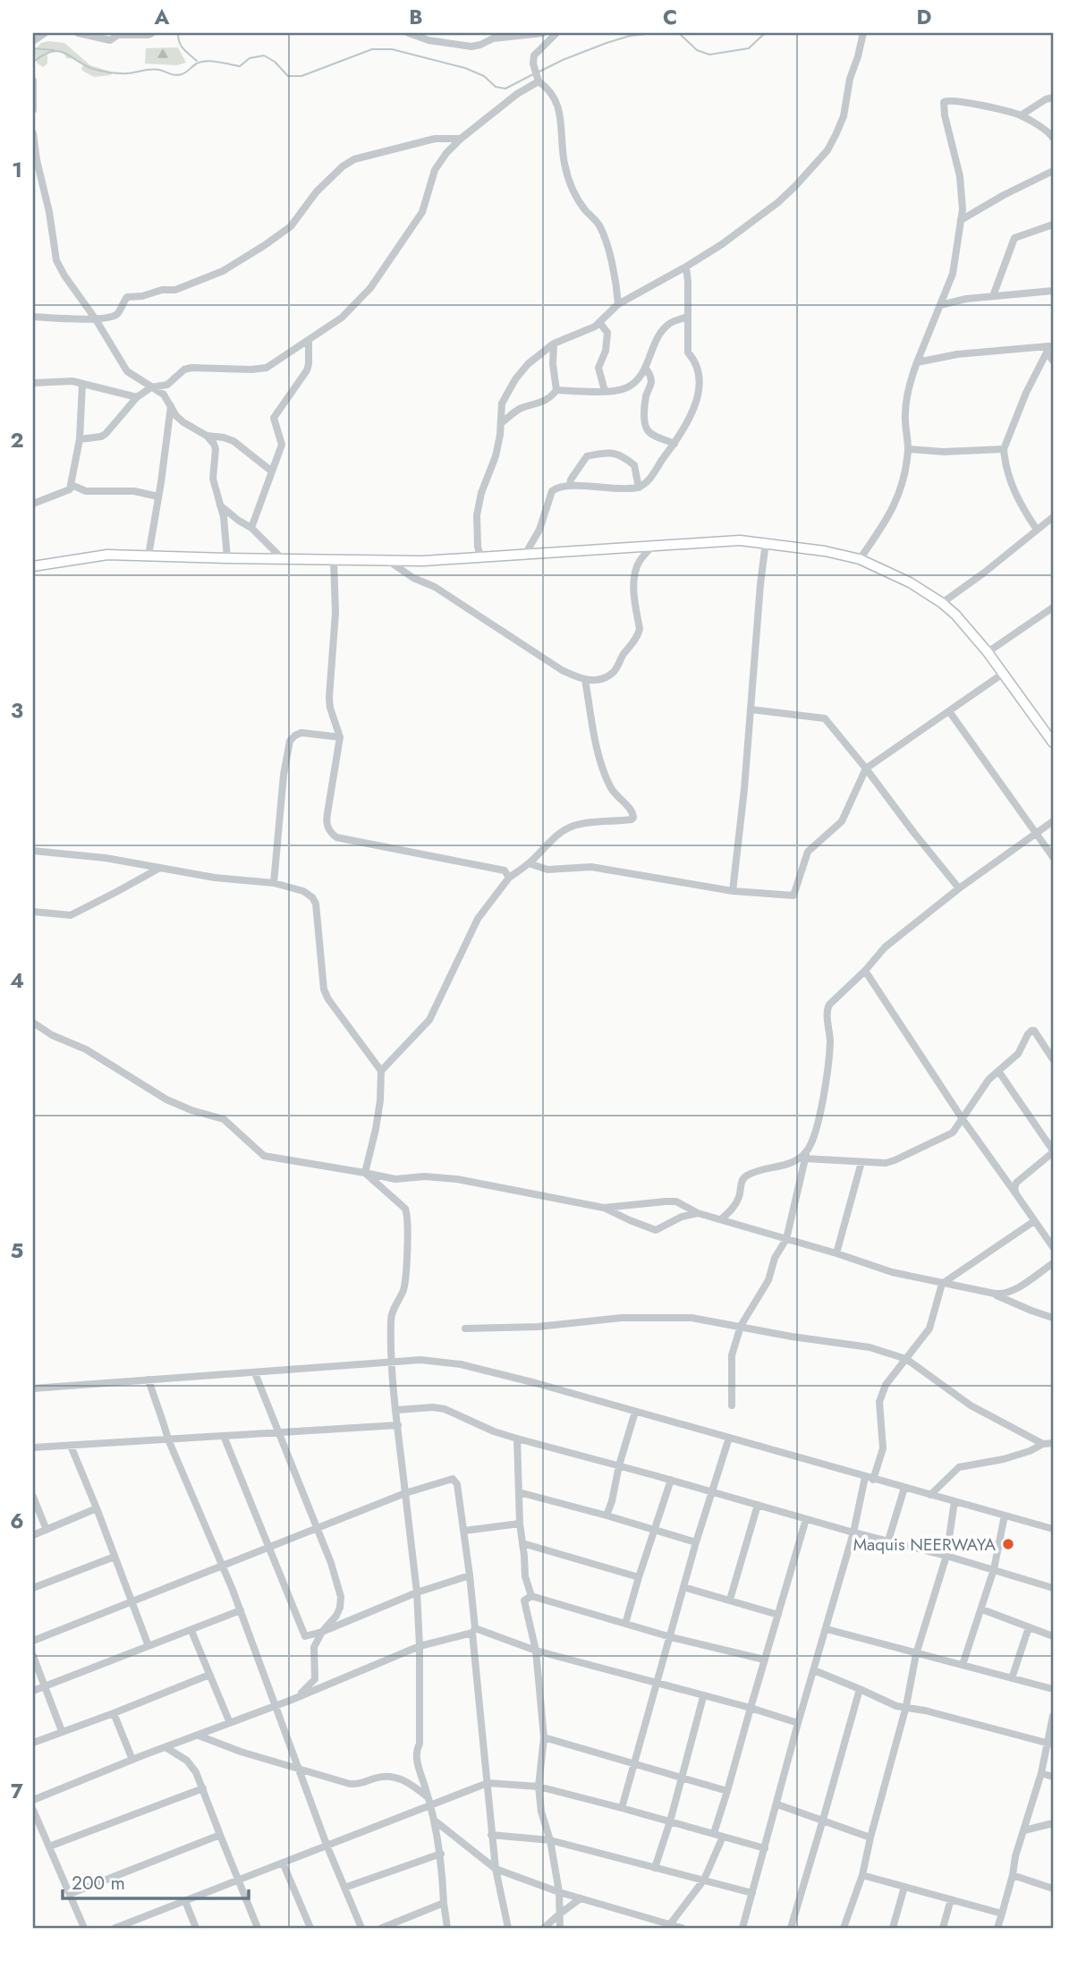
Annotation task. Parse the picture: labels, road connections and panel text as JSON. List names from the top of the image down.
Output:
{
  "places": ["Maquis NEERWAYA"],
  "scale_bar": "200 m",
  "grid": {
    "columns": [
      "A",
      "B",
      "C",
      "D"
    ],
    "rows": [
      "1",
      "2",
      "3",
      "4",
      "5",
      "6",
      "7"
    ]
  }
}
